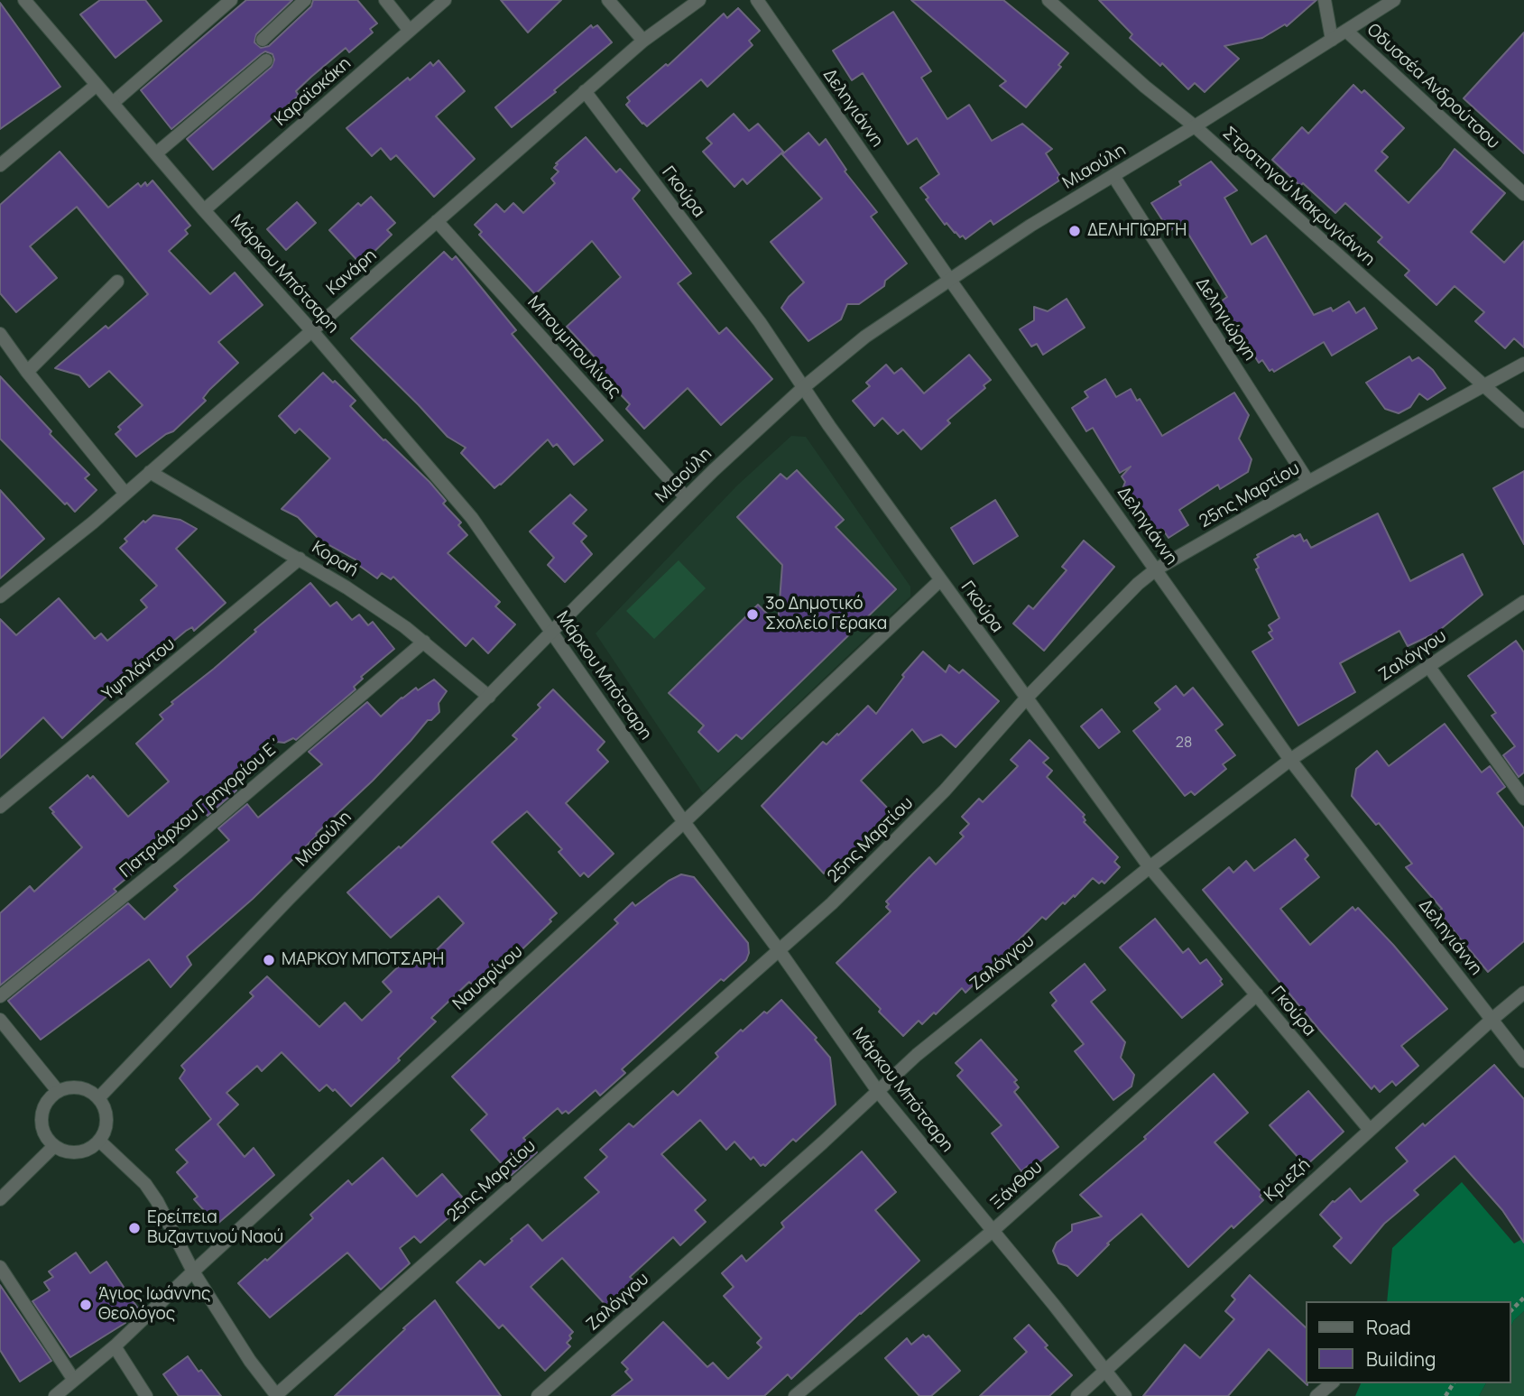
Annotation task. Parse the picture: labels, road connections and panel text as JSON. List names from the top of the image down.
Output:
{
  "streets": {
    "street": [
      "Οδυσσέα Ανδρούτσου",
      "Καραϊσκάκη",
      "Δεληγιάννη",
      "Μιαούλη",
      "Γκούρα",
      "Στρατηγού Μακρυγιάννη",
      "Κανάρη",
      "Μάρκου Μπότσαρη",
      "Δεληγιώργη",
      "Μπουμπουλίνας",
      "25ης Μαρτίου",
      "Κοραή",
      "Ζαλόγγου",
      "Υψηλάντου",
      "Πατριάρχου Γρηγορίου Ε΄",
      "Ναυαρίνου",
      "Κριεζή",
      "Ξάνθου"
    ]
  },
  "crossings": [
    ["Οδυσσέα Ανδρούτσου", "Μιαούλη"],
    ["Καραϊσκάκη", "Μάρκου Μπότσαρη"],
    ["Δεληγιάννη", "Μιαούλη"],
    ["Δεληγιάννη", "25ης Μαρτίου"],
    ["Δεληγιάννη", "Ζαλόγγου"],
    ["Δεληγιάννη", "Κριεζή"],
    ["Μιαούλη", "Γκούρα"],
    ["Μιαούλη", "Στρατηγού Μακρυγιάννη"],
    ["Μιαούλη", "Μάρκου Μπότσαρη"],
    ["Μιαούλη", "Δεληγιώργη"],
    ["Μιαούλη", "Μπουμπουλίνας"],
    ["Μιαούλη", "Κοραή"],
    ["Γκούρα", "Κανάρη"],
    ["Γκούρα", "25ης Μαρτίου"],
    ["Γκούρα", "Ζαλόγγου"],
    ["Γκούρα", "Ναυαρίνου"],
    ["Γκούρα", "Κριεζή"],
    ["Γκούρα", "Ξάνθου"],
    ["Στρατηγού Μακρυγιάννη", "25ης Μαρτίου"],
    ["Κανάρη", "Μάρκου Μπότσαρη"],
    ["Κανάρη", "Μπουμπουλίνας"],
    ["Κανάρη", "Κοραή"],
    ["Μάρκου Μπότσαρη", "25ης Μαρτίου"],
    ["Μάρκου Μπότσαρη", "Ζαλόγγου"],
    ["Μάρκου Μπότσαρη", "Ναυαρίνου"],
    ["Μάρκου Μπότσαρη", "Κριεζή"],
    ["Μάρκου Μπότσαρη", "Ξάνθου"],
    ["Δεληγιώργη", "25ης Μαρτίου"],
    ["Κοραή", "Υψηλάντου"],
    ["Κοραή", "Πατριάρχου Γρηγορίου Ε΄"]
  ],
  "places": [
    "ΔΕΛΗΓΙΩΡΓΗ",
    "3ο Δημοτικό Σχολείο Γέρακα",
    "ΜΑΡΚΟΥ ΜΠΟΤΣΑΡΗ",
    "Ερείπεια Βυζαντινού Ναού",
    "Άγιος Ιωάννης Θεολόγος"
  ],
  "house_numbers": ["28"],
  "legend": ["Road", "Building"]
}
